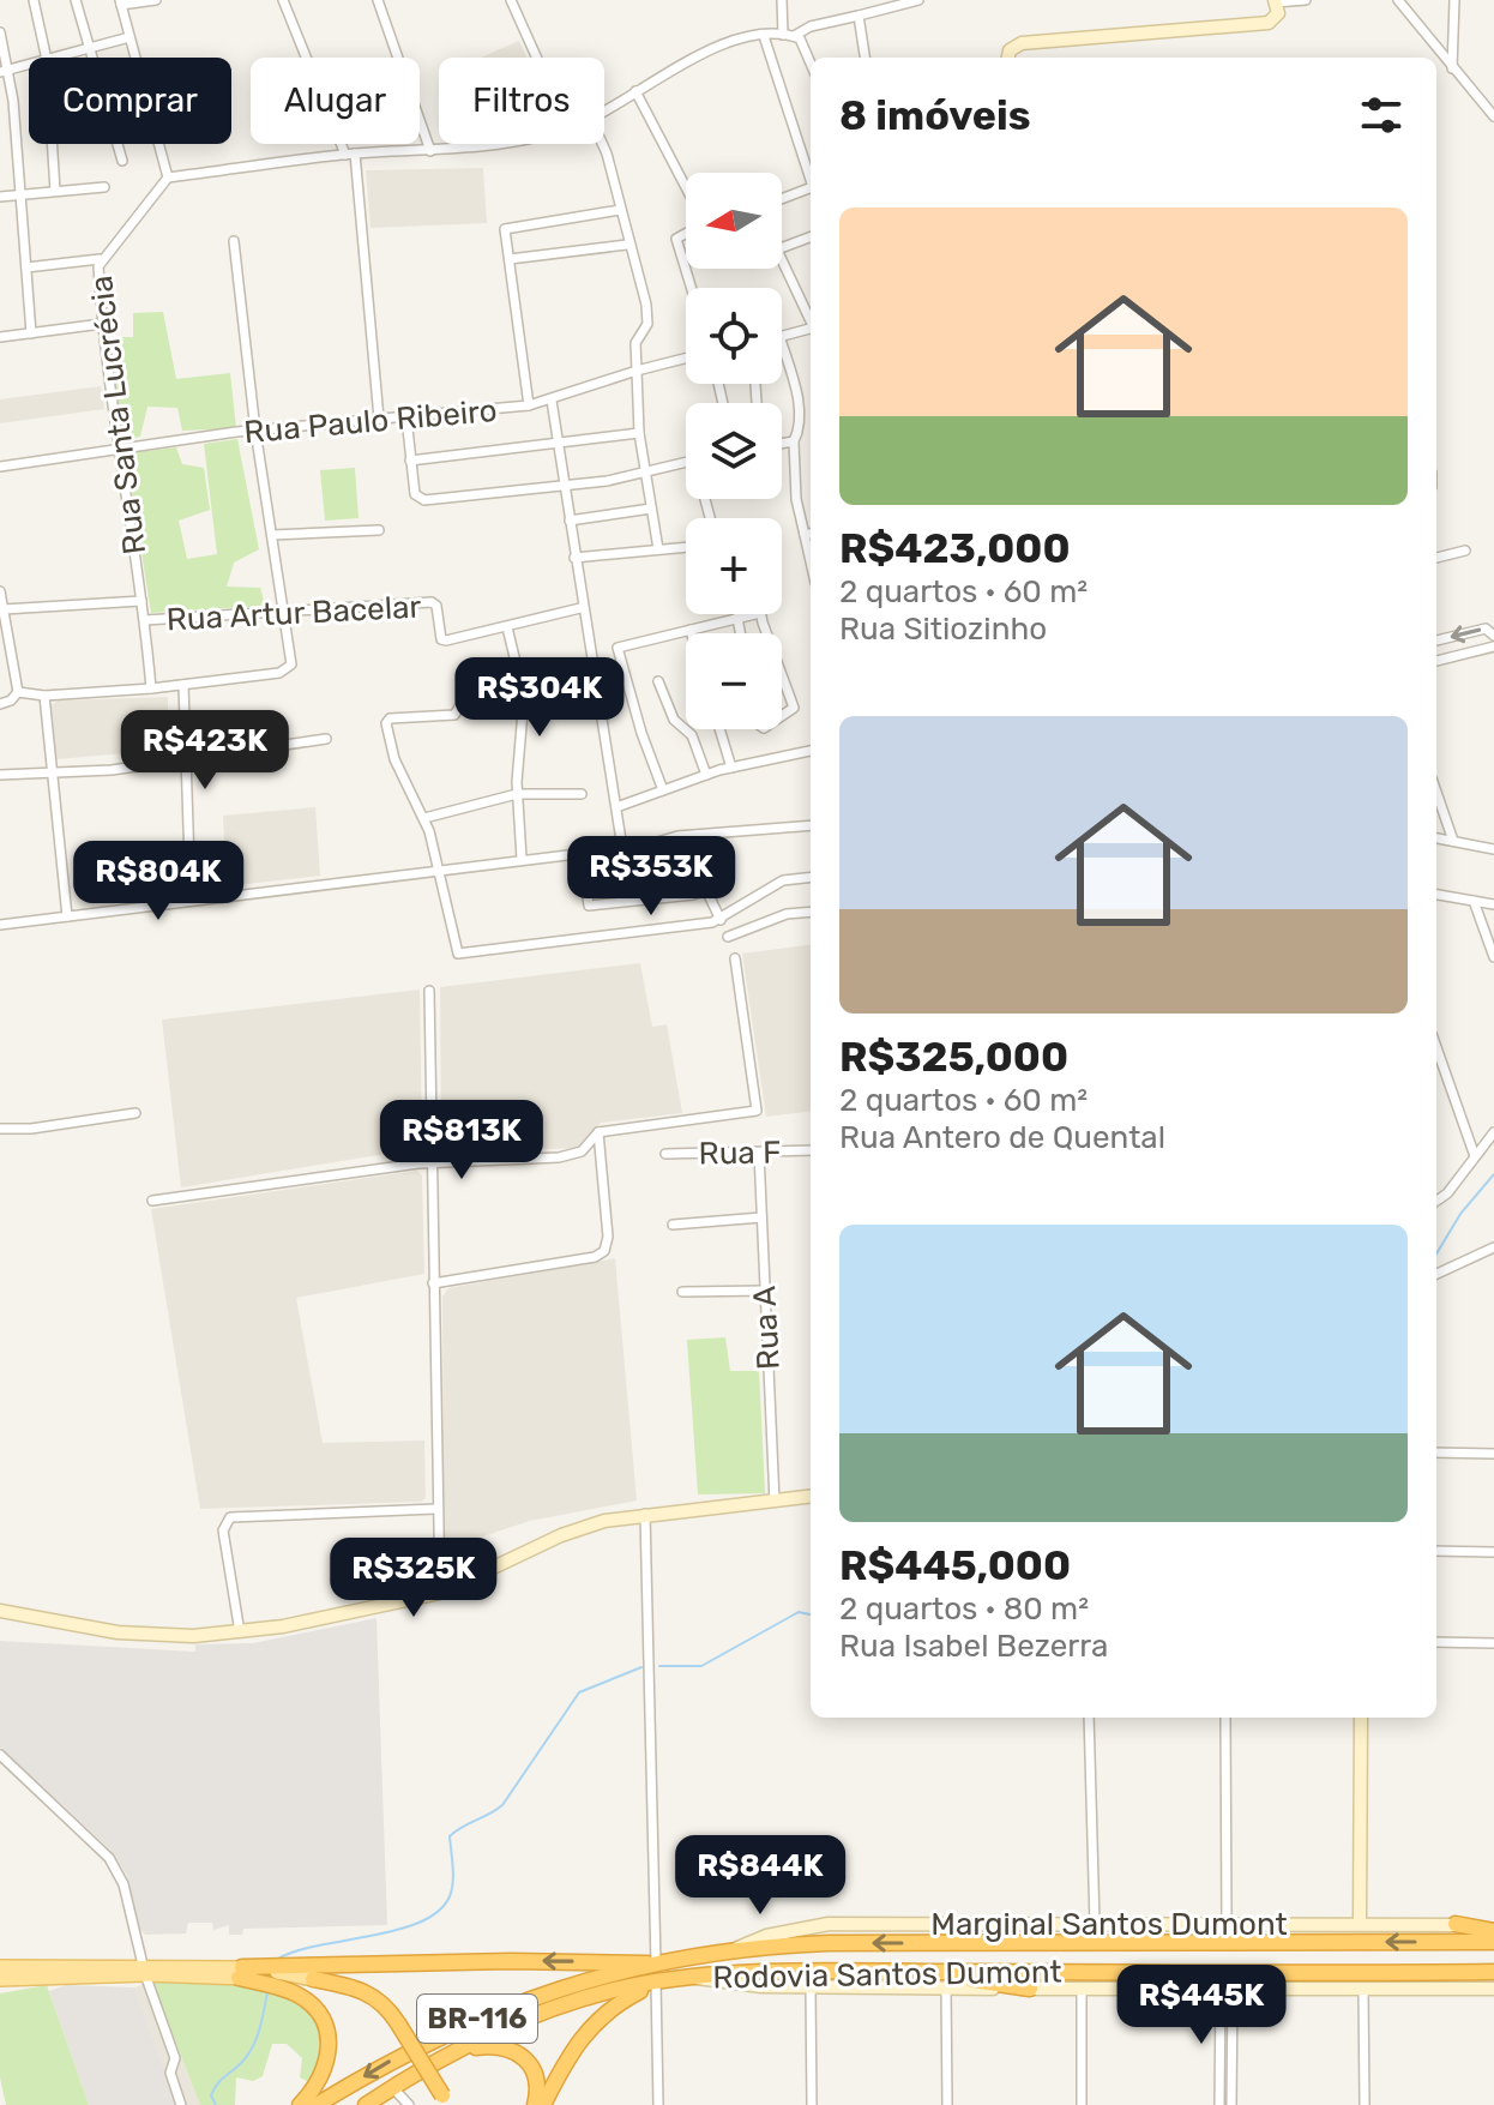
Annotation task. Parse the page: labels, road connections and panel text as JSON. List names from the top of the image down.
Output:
{
  "streets": {
    "highway": ["Rodovia Santos Dumont", "BR-116"],
    "main road": ["Marginal Santos Dumont"],
    "street": [
      "Rua Santa Lucrécia",
      "Rua Paulo Ribeiro",
      "Rua Artur Bacelar",
      "Rua F",
      "Rua A"
    ]
  },
  "crossings": [
    ["Rua Santa Lucrécia", "Rua Paulo Ribeiro"],
    ["Rua Santa Lucrécia", "Rua Artur Bacelar"],
    ["Rua F", "Rua A"],
    ["Marginal Santos Dumont", "Rodovia Santos Dumont"]
  ],
  "north": "left",
  "page": {
    "chip": ["Comprar", "Alugar", "Filtros"],
    "heading": "8 imóveis",
    "map_buttons": ["+", "−"],
    "list": [
      {
        "name": "R$423,000",
        "note": "2 quartos · 60 m² · Rua Sitiozinho"
      },
      {
        "name": "R$325,000",
        "note": "2 quartos · 60 m² · Rua Antero de Quental"
      },
      {
        "name": "R$445,000",
        "note": "2 quartos · 80 m² · Rua Isabel Bezerra"
      }
    ],
    "price": [
      "R$304K",
      "R$423K",
      "R$353K",
      "R$804K",
      "R$813K",
      "R$325K",
      "R$844K",
      "R$445K"
    ]
  }
}
